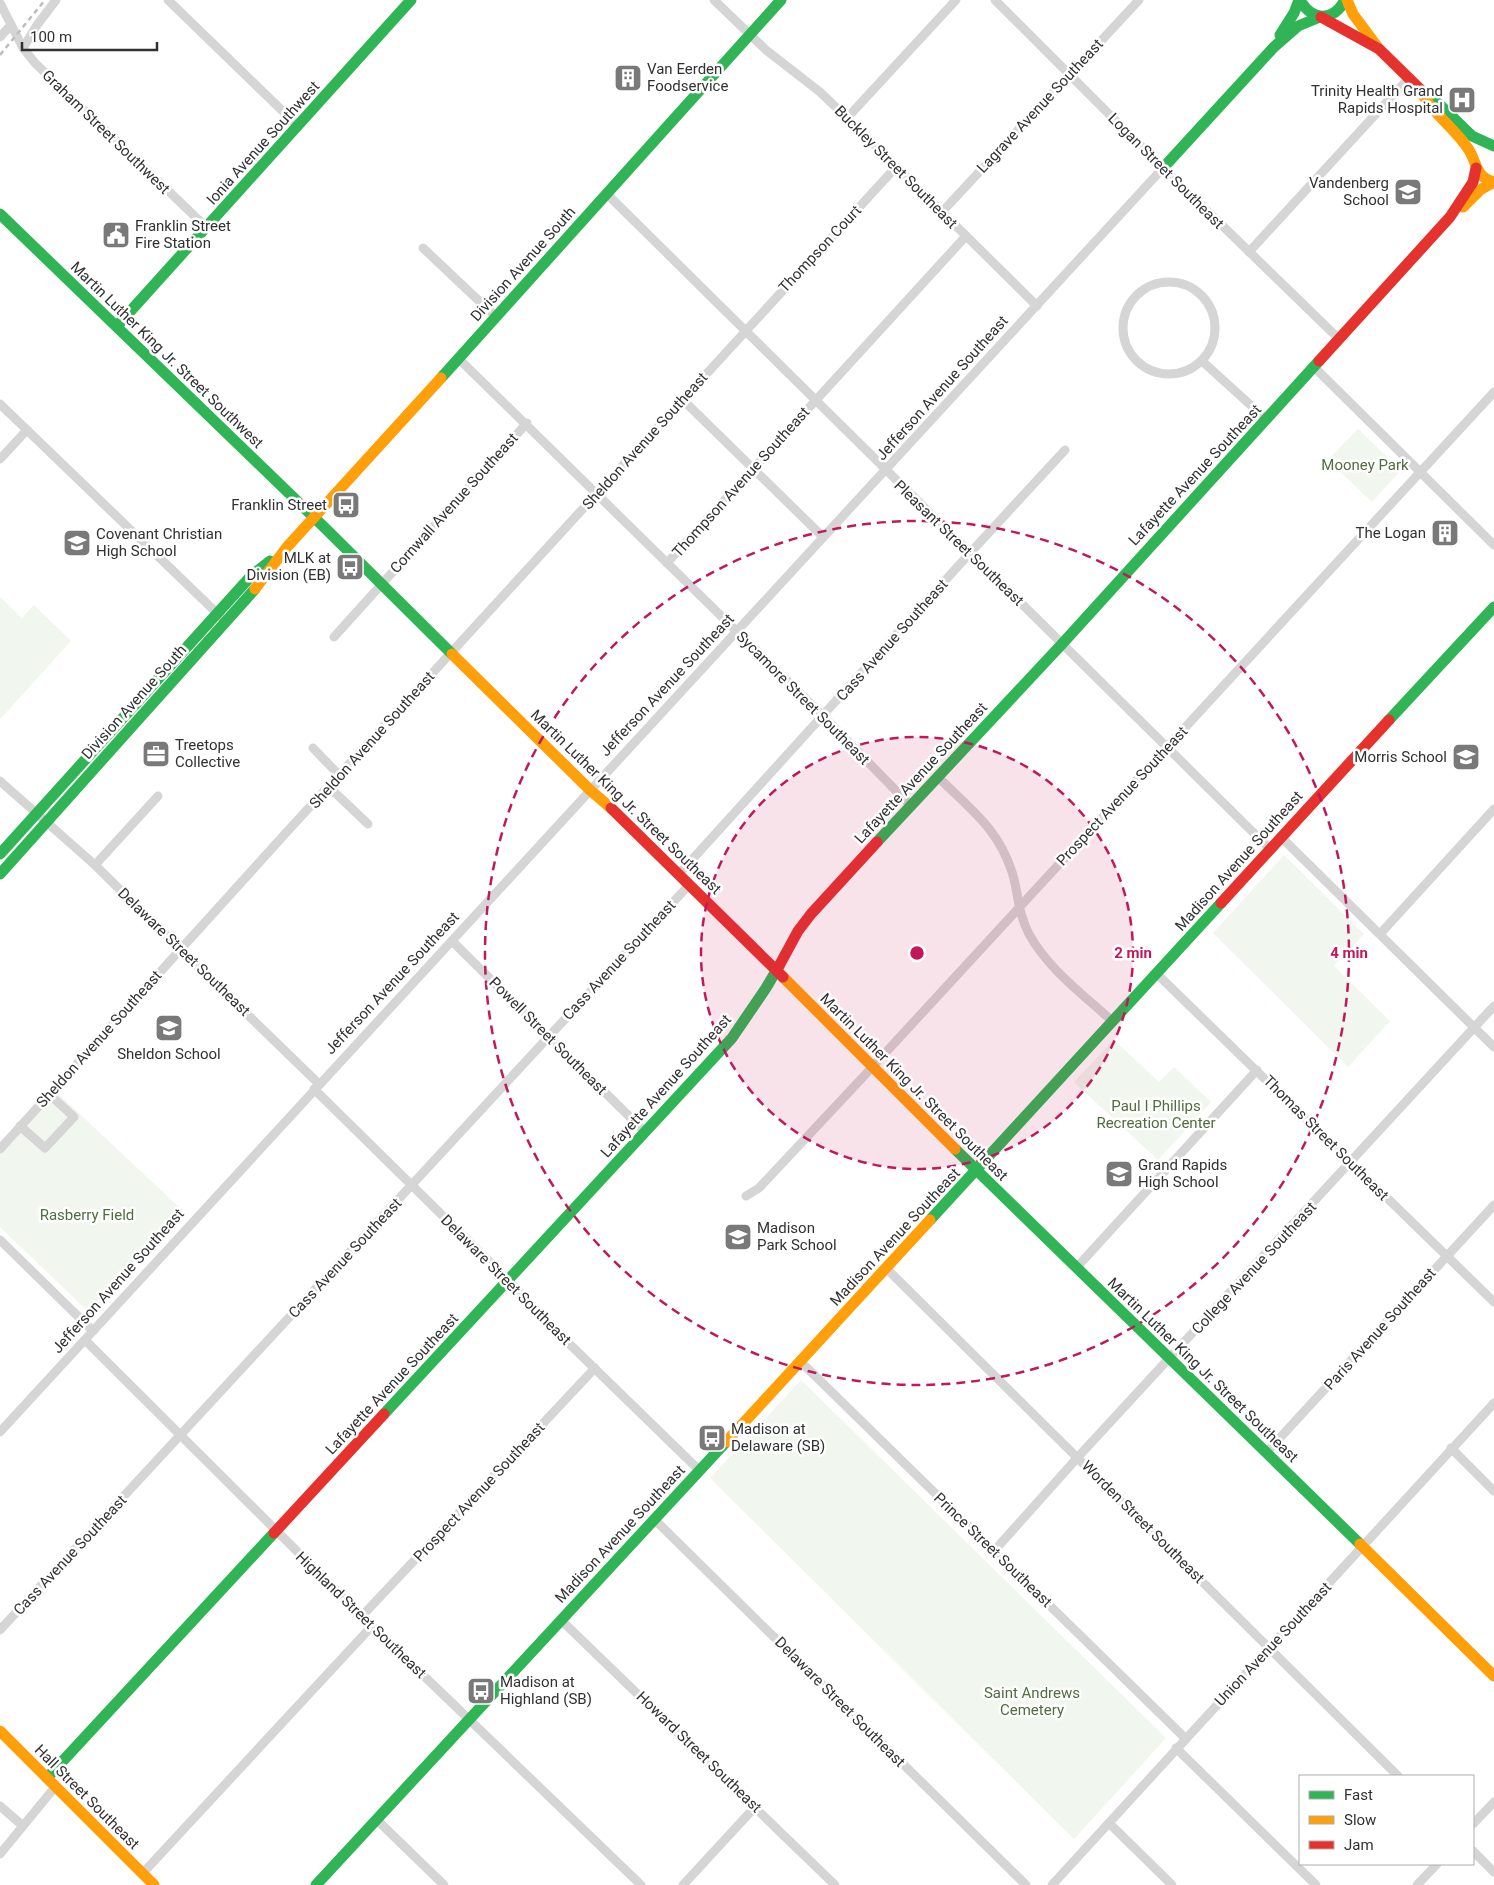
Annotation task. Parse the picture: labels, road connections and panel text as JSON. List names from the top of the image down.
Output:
{
  "streets": {
    "street": [
      "Lagrave Avenue Southeast",
      "Graham Street Southwest",
      "Ionia Avenue Southwest",
      "Buckley Street Southeast",
      "Logan Street Southeast",
      "Thompson Court",
      "Division Avenue South",
      "Martin Luther King Jr. Street Southwest",
      "Jefferson Avenue Southeast",
      "Sheldon Avenue Southeast",
      "Lafayette Avenue Southeast",
      "Thompson Avenue Southeast",
      "Cornwall Avenue Southeast",
      "Pleasant Street Southeast",
      "Cass Avenue Southeast",
      "Sycamore Street Southeast",
      "Prospect Avenue Southeast",
      "Martin Luther King Jr. Street Southeast",
      "Madison Avenue Southeast",
      "Delaware Street Southeast",
      "Powell Street Southeast",
      "Thomas Street Southeast",
      "College Avenue Southeast",
      "Paris Avenue Southeast",
      "Worden Street Southeast",
      "Prince Street Southeast",
      "Highland Street Southeast",
      "Union Avenue Southeast",
      "Howard Street Southeast",
      "Hall Street Southeast"
    ]
  },
  "crossings": [
    ["Lagrave Avenue Southeast", "Buckley Street Southeast"],
    ["Lagrave Avenue Southeast", "Logan Street Southeast"],
    ["Graham Street Southwest", "Ionia Avenue Southwest"],
    ["Ionia Avenue Southwest", "Martin Luther King Jr. Street Southwest"],
    ["Buckley Street Southeast", "Thompson Court"],
    ["Buckley Street Southeast", "Division Avenue South"],
    ["Buckley Street Southeast", "Jefferson Avenue Southeast"],
    ["Logan Street Southeast", "Jefferson Avenue Southeast"],
    ["Logan Street Southeast", "Lafayette Avenue Southeast"],
    ["Thompson Court", "Sheldon Avenue Southeast"],
    ["Thompson Court", "Pleasant Street Southeast"],
    ["Division Avenue South", "Martin Luther King Jr. Street Southwest"],
    ["Division Avenue South", "Pleasant Street Southeast"],
    ["Division Avenue South", "Sycamore Street Southeast"],
    ["Division Avenue South", "Martin Luther King Jr. Street Southeast"],
    ["Division Avenue South", "Delaware Street Southeast"],
    ["Martin Luther King Jr. Street Southwest", "Martin Luther King Jr. Street Southeast"],
    ["Jefferson Avenue Southeast", "Pleasant Street Southeast"],
    ["Jefferson Avenue Southeast", "Sycamore Street Southeast"],
    ["Jefferson Avenue Southeast", "Martin Luther King Jr. Street Southeast"],
    ["Jefferson Avenue Southeast", "Delaware Street Southeast"],
    ["Jefferson Avenue Southeast", "Powell Street Southeast"],
    ["Jefferson Avenue Southeast", "Highland Street Southeast"],
    ["Sheldon Avenue Southeast", "Pleasant Street Southeast"],
    ["Sheldon Avenue Southeast", "Sycamore Street Southeast"],
    ["Sheldon Avenue Southeast", "Martin Luther King Jr. Street Southeast"],
    ["Sheldon Avenue Southeast", "Delaware Street Southeast"],
    ["Lafayette Avenue Southeast", "Pleasant Street Southeast"],
    ["Lafayette Avenue Southeast", "Sycamore Street Southeast"],
    ["Lafayette Avenue Southeast", "Martin Luther King Jr. Street Southeast"],
    ["Lafayette Avenue Southeast", "Delaware Street Southeast"],
    ["Lafayette Avenue Southeast", "Powell Street Southeast"],
    ["Lafayette Avenue Southeast", "Highland Street Southeast"],
    ["Lafayette Avenue Southeast", "Hall Street Southeast"],
    ["Thompson Avenue Southeast", "Pleasant Street Southeast"],
    ["Thompson Avenue Southeast", "Sycamore Street Southeast"],
    ["Cornwall Avenue Southeast", "Sycamore Street Southeast"],
    ["Cornwall Avenue Southeast", "Martin Luther King Jr. Street Southeast"],
    ["Pleasant Street Southeast", "Cass Avenue Southeast"],
    ["Pleasant Street Southeast", "Prospect Avenue Southeast"],
    ["Pleasant Street Southeast", "Madison Avenue Southeast"],
    ["Cass Avenue Southeast", "Sycamore Street Southeast"],
    ["Cass Avenue Southeast", "Martin Luther King Jr. Street Southeast"],
    ["Cass Avenue Southeast", "Delaware Street Southeast"],
    ["Cass Avenue Southeast", "Powell Street Southeast"],
    ["Cass Avenue Southeast", "Highland Street Southeast"],
    ["Prospect Avenue Southeast", "Martin Luther King Jr. Street Southeast"],
    ["Prospect Avenue Southeast", "Delaware Street Southeast"],
    ["Prospect Avenue Southeast", "Highland Street Southeast"],
    ["Martin Luther King Jr. Street Southeast", "Madison Avenue Southeast"],
    ["Martin Luther King Jr. Street Southeast", "College Avenue Southeast"],
    ["Martin Luther King Jr. Street Southeast", "Paris Avenue Southeast"],
    ["Martin Luther King Jr. Street Southeast", "Union Avenue Southeast"],
    ["Madison Avenue Southeast", "Delaware Street Southeast"],
    ["Madison Avenue Southeast", "Thomas Street Southeast"],
    ["Madison Avenue Southeast", "Worden Street Southeast"],
    ["Madison Avenue Southeast", "Prince Street Southeast"],
    ["Madison Avenue Southeast", "Highland Street Southeast"],
    ["Madison Avenue Southeast", "Howard Street Southeast"],
    ["Thomas Street Southeast", "College Avenue Southeast"],
    ["Thomas Street Southeast", "Paris Avenue Southeast"],
    ["College Avenue Southeast", "Worden Street Southeast"],
    ["College Avenue Southeast", "Prince Street Southeast"],
    ["Worden Street Southeast", "Union Avenue Southeast"],
    ["Prince Street Southeast", "Union Avenue Southeast"]
  ],
  "parks": [
    "Mooney Park",
    "Paul I Phillips Recreation Center",
    "Rasberry Field",
    "Saint Andrews Cemetery"
  ],
  "places": {
    "building": ["Van Eerden Foodservice", "The Logan"],
    "hospital": ["Trinity Health Grand Rapids Hospital"],
    "school or university": [
      "Vandenberg School",
      "Covenant Christian High School",
      "Morris School",
      "Sheldon School",
      "Grand Rapids High School",
      "Madison Park School"
    ],
    "public building": ["Franklin Street Fire Station"],
    "bus stop": [
      "Franklin Street",
      "MLK at Division (EB)",
      "Madison at Delaware (SB)",
      "Madison at Highland (SB)"
    ],
    "office": ["Treetops Collective"]
  },
  "legend": ["Fast", "Slow", "Jam"],
  "scale_bar": "100 m",
  "rings": ["2 min", "4 min"]
}
